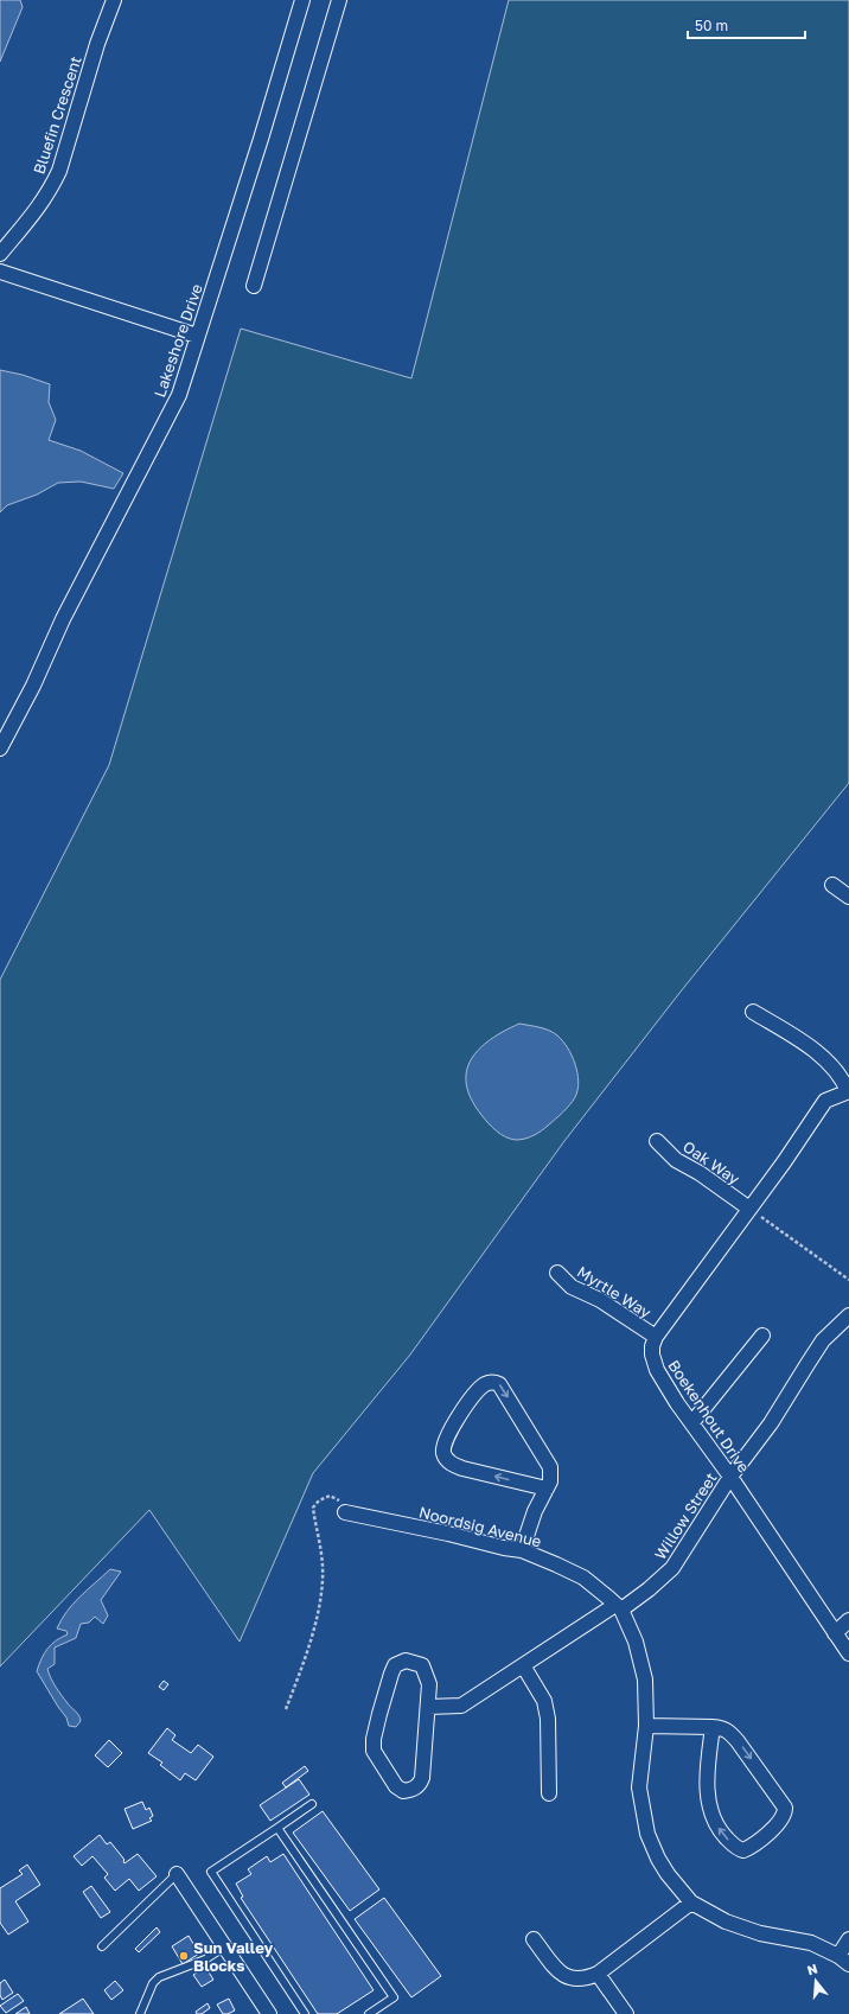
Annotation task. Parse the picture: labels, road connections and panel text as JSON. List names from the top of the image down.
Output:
{
  "streets": {
    "street": [
      "Bluefin Crescent",
      "Lakeshore Drive",
      "Oak Way",
      "Myrtle Way",
      "Boekenhout Drive",
      "Willow Street",
      "Noordsig Avenue"
    ]
  },
  "crossings": [
    ["Myrtle Way", "Boekenhout Drive"],
    ["Boekenhout Drive", "Willow Street"],
    ["Willow Street", "Noordsig Avenue"]
  ],
  "places": ["Sun Valley Blocks"],
  "scale_bar": "50 m",
  "north": "top"
}
